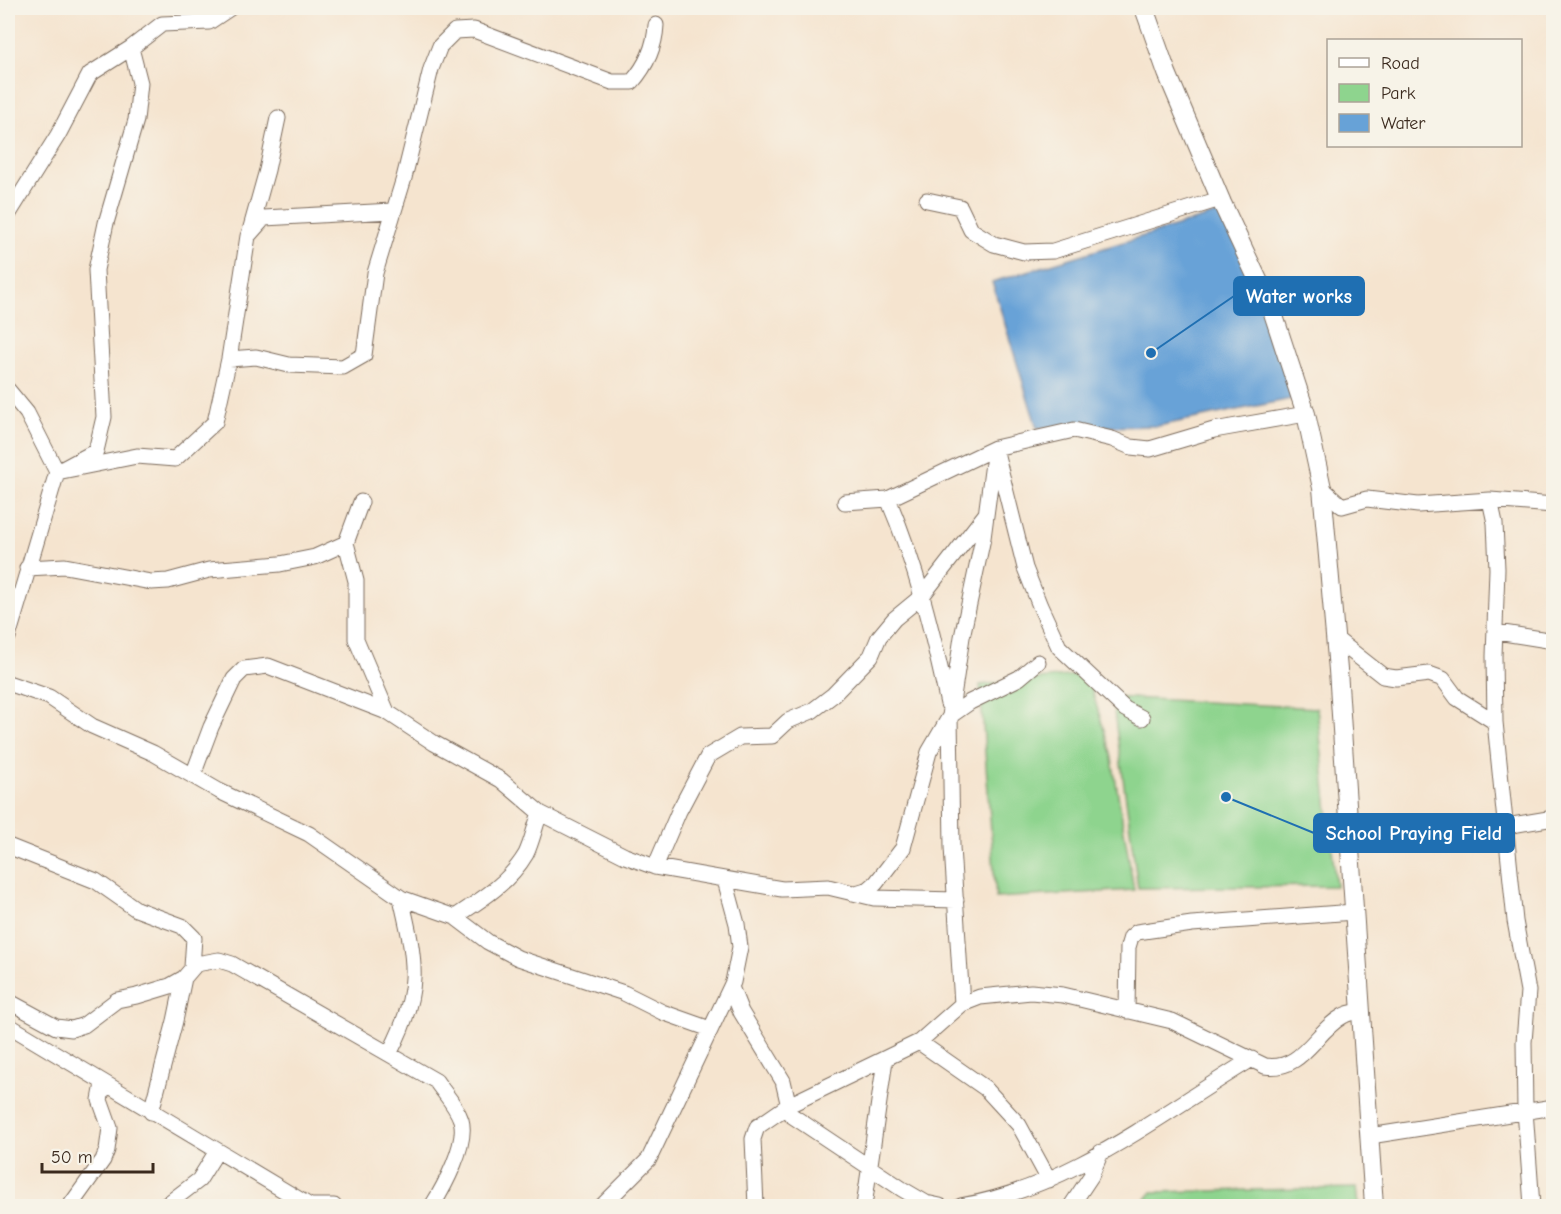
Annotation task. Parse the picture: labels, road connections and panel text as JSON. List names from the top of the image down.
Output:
{
  "places": ["Water works", "School Praying Field"],
  "legend": ["Road", "Park", "Water"],
  "scale_bar": "50 m"
}
